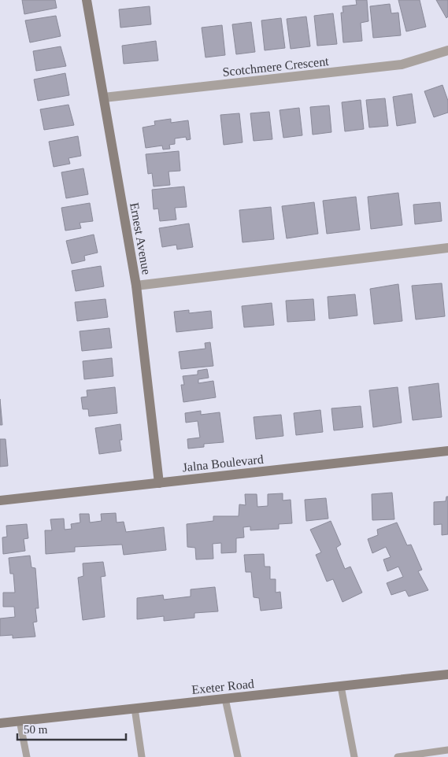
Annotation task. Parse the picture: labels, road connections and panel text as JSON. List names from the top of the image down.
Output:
{
  "streets": {
    "street": [
      "Scotchmere Crescent",
      "Ernest Avenue",
      "Jalna Boulevard",
      "Exeter Road"
    ]
  },
  "crossings": [
    ["Scotchmere Crescent", "Ernest Avenue"],
    ["Ernest Avenue", "Jalna Boulevard"]
  ],
  "scale_bar": "50 m"
}
